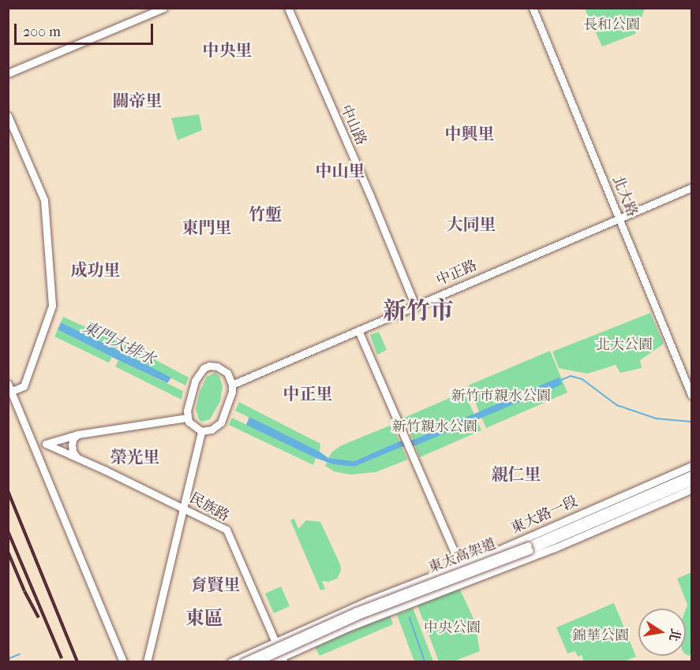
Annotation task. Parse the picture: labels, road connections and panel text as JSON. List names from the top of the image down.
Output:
{
  "streets": {
    "street": [
      "中山路",
      "北大路",
      "中正路",
      "民族路",
      "東大路一段",
      "東大高架道"
    ]
  },
  "crossings": [
    ["中山路", "中正路"],
    ["北大路", "中正路"],
    ["民族路", "東大路一段"]
  ],
  "districts": [
    "中央里",
    "關帝里",
    "中興里",
    "中山里",
    "竹塹",
    "大同里",
    "東門里",
    "成功里",
    "新竹市",
    "中正里",
    "榮光里",
    "親仁里",
    "育賢里",
    "東區"
  ],
  "water": ["東門大排水"],
  "parks": [
    "長和公園",
    "北大公園",
    "新竹市親水公園",
    "新竹親水公園",
    "中央公園",
    "錦華公園"
  ],
  "scale_bar": "200 m",
  "north": "right"
}
